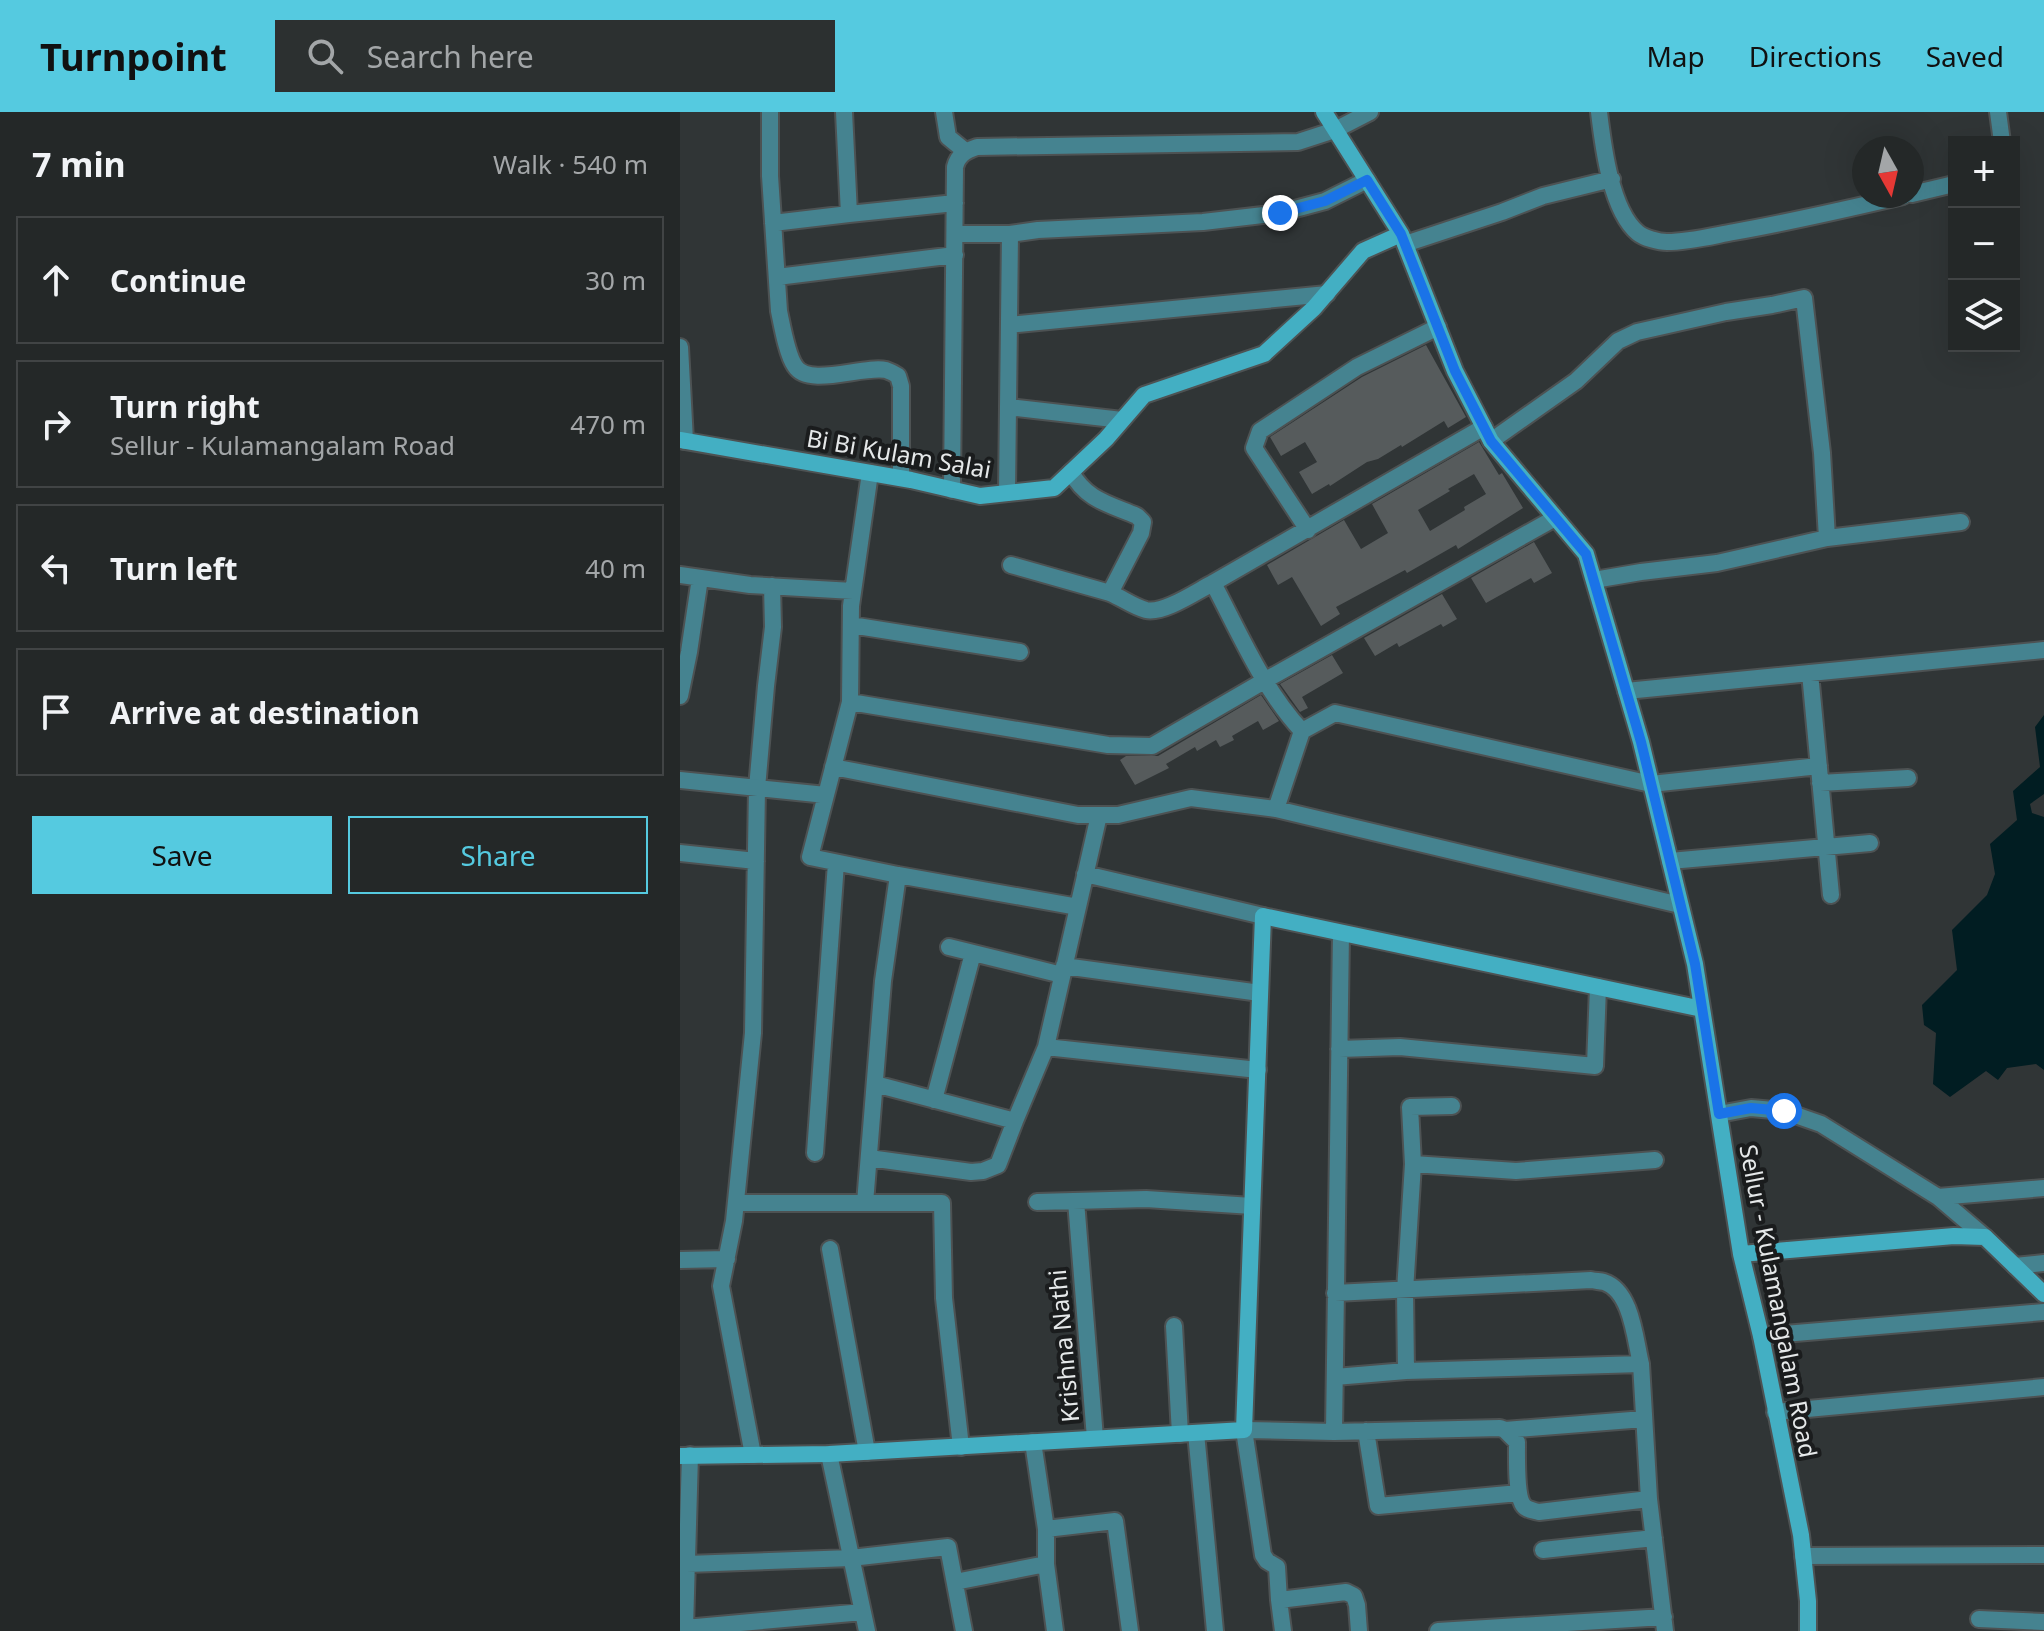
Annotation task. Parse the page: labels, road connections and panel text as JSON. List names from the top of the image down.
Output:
{
  "streets": {
    "street": ["Bi Bi Kulam Salai", "Sellur - Kulamangalam Road", "Krishna Nathi"]
  },
  "crossings": [
    ["Bi Bi Kulam Salai", "Sellur - Kulamangalam Road"]
  ],
  "north": "bottom",
  "page": {
    "header": "Turnpoint",
    "search": "Search here",
    "nav": ["Map", "Directions", "Saved"],
    "heading": ["7 min", "Walk · 540 m"],
    "map_buttons": ["+", "−"],
    "list": [
      ["Continue", "30 m"],
      ["Turn right", "Sellur - Kulamangalam Road", "470 m"],
      ["Turn left", "40 m"],
      "Arrive at destination"
    ],
    "buttons": ["Save", "Share"]
  }
}
